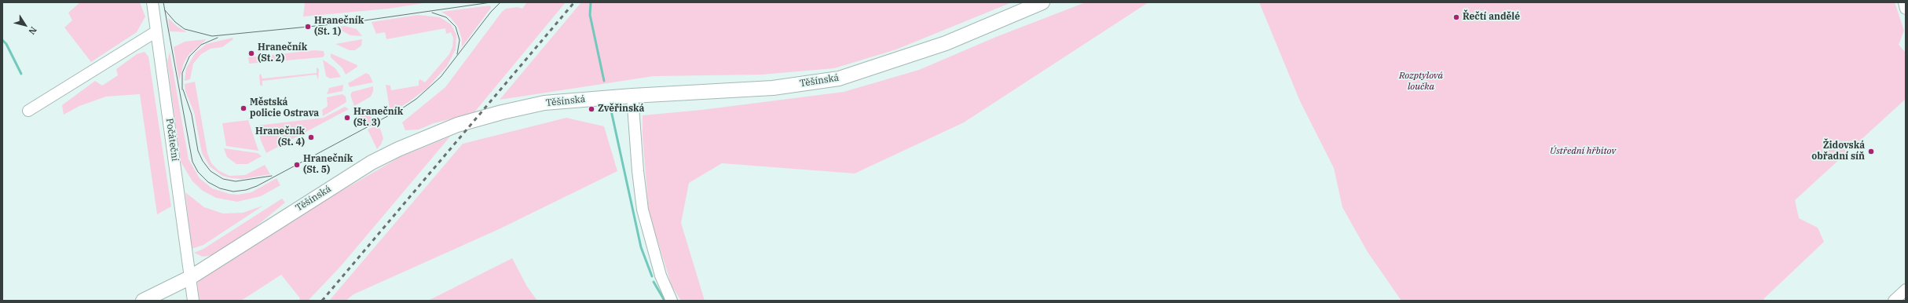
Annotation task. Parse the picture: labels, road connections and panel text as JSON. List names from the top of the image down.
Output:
{
  "streets": {
    "main road": ["Těšínská"],
    "street": ["Počáteční"]
  },
  "crossings": [
    ["Těšínská", "Počáteční"]
  ],
  "parks": ["Rozptylová loučka", "Ústřední hřbitov"],
  "places": [
    "Řečtí andělé",
    "Hranečník (St. 1)",
    "Hranečník (St. 2)",
    "Městská policie Ostrava",
    "Zvěřinská",
    "Hranečník (St. 3)",
    "Hranečník (St. 4)",
    "Židovská obřadní síň",
    "Hranečník (St. 5)"
  ],
  "north": "bottom right"
}
